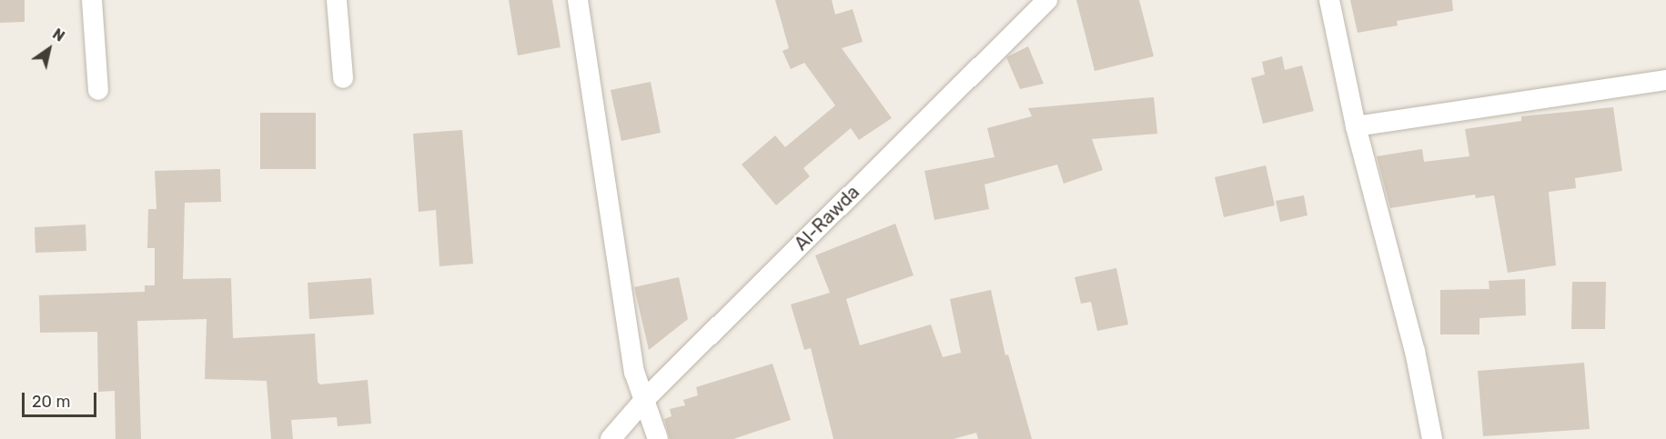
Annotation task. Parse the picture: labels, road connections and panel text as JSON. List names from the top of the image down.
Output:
{
  "streets": {
    "street": ["Al-Rawda"]
  },
  "scale_bar": "20 m",
  "north": "top right"
}
